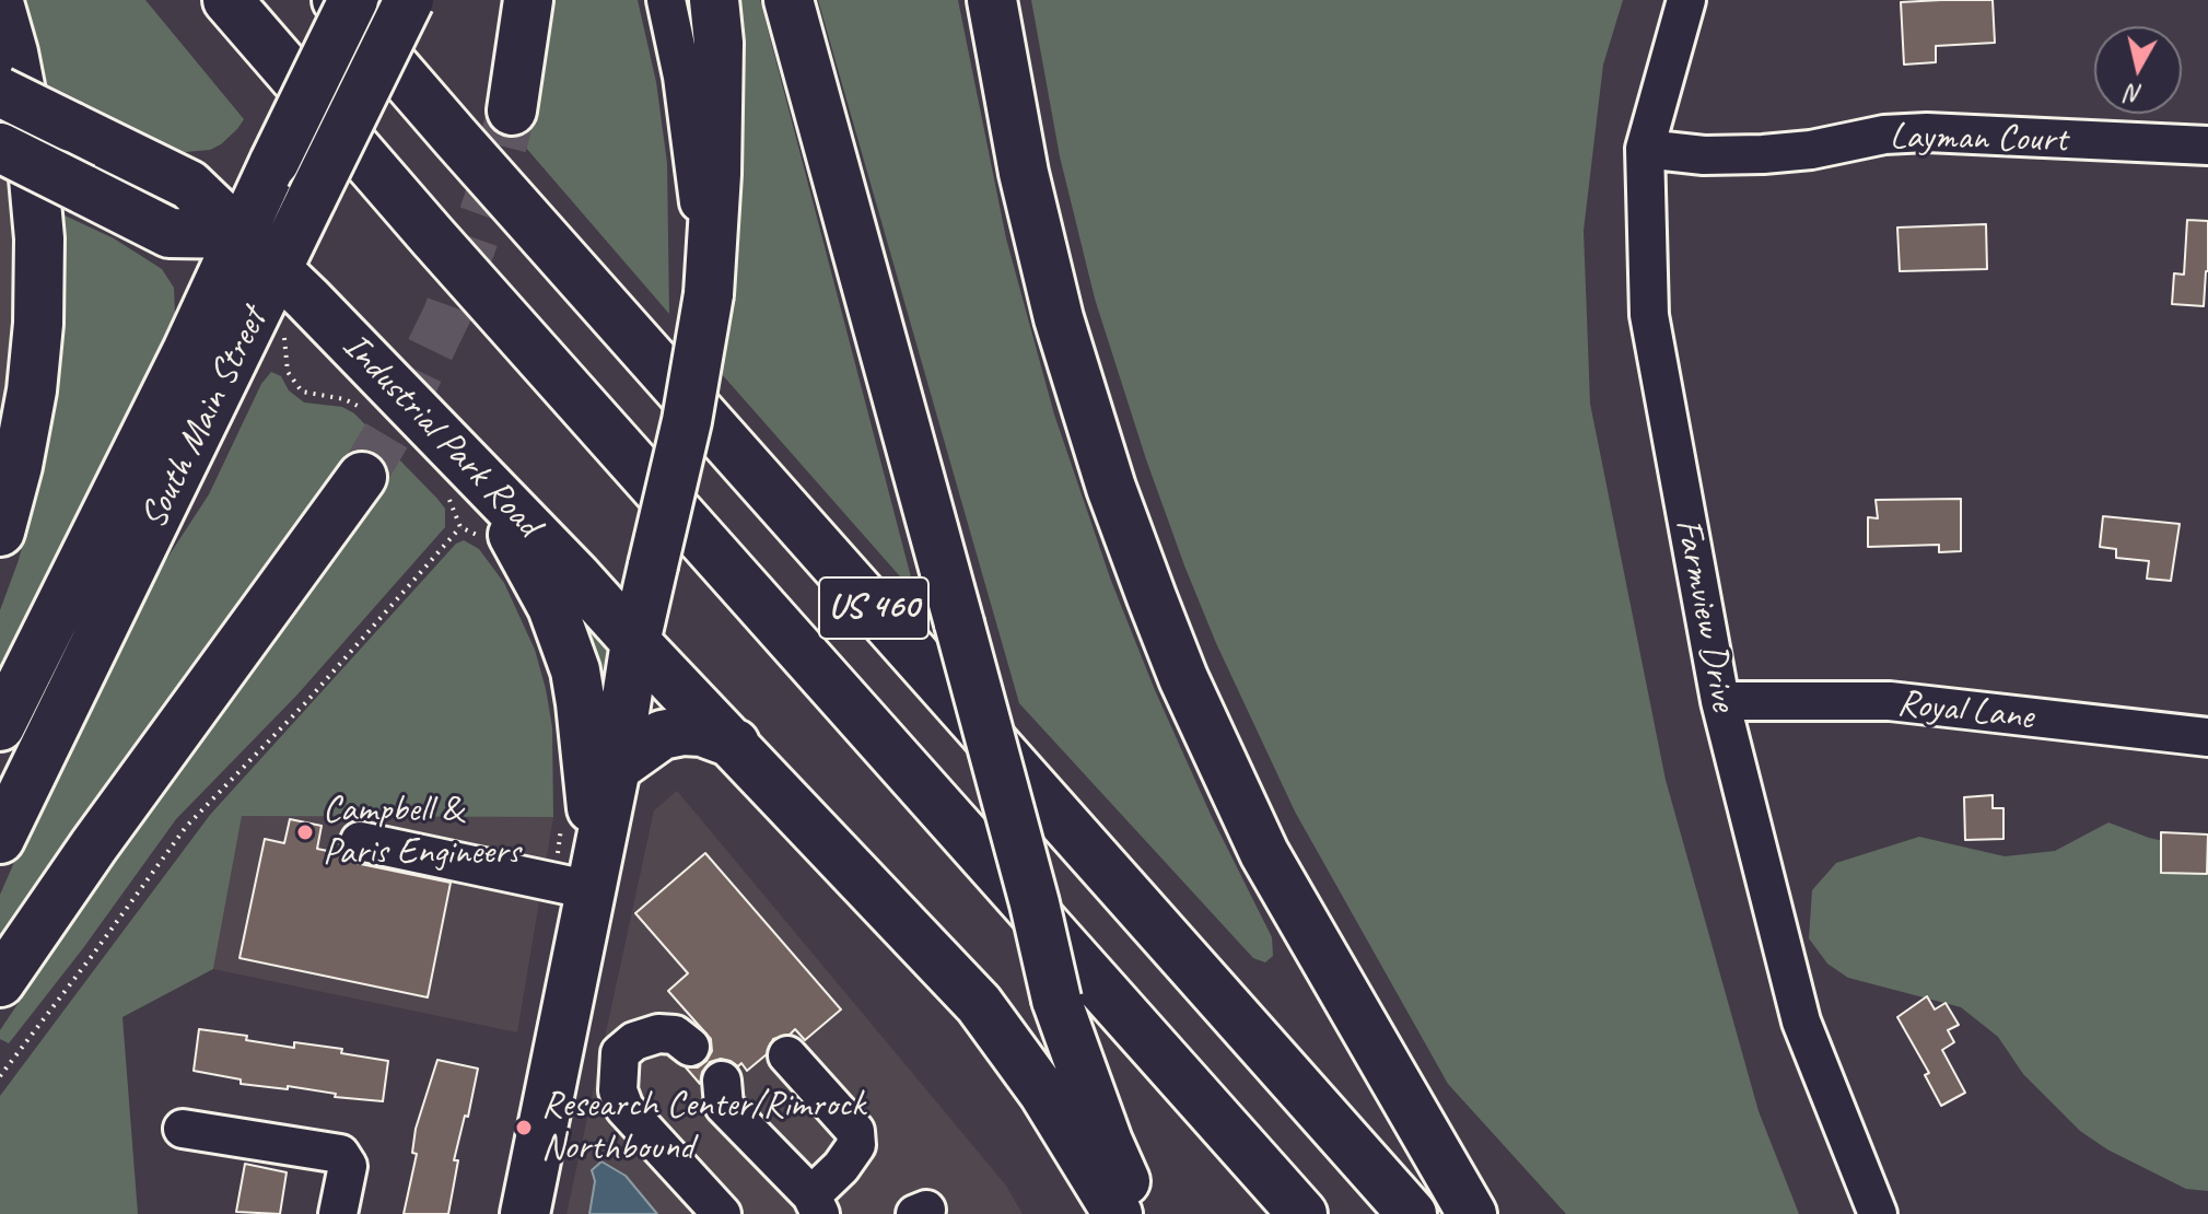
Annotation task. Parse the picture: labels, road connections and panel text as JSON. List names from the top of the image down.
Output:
{
  "streets": {
    "main road": ["South Main Street", "Industrial Park Road", "US 460"],
    "street": ["Layman Court", "Farmview Drive", "Royal Lane"]
  },
  "crossings": [
    ["Layman Court", "Farmview Drive"],
    ["South Main Street", "Industrial Park Road"],
    ["Farmview Drive", "Royal Lane"]
  ],
  "places": ["Campbell & Paris Engineers", "Research Center/Rimrock Northbound"],
  "north": "bottom"
}
